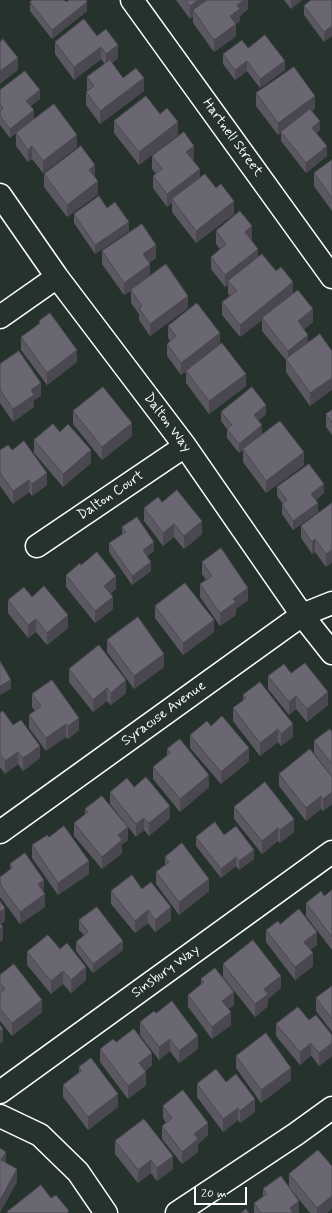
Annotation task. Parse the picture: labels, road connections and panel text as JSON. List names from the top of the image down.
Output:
{
  "streets": {
    "street": [
      "Hartnell Street",
      "Dalton Way",
      "Dalton Court",
      "Syracuse Avenue",
      "Sinsbury Way"
    ]
  },
  "crossings": [
    ["Dalton Way", "Dalton Court"],
    ["Dalton Way", "Syracuse Avenue"]
  ],
  "scale_bar": "20 m"
}
